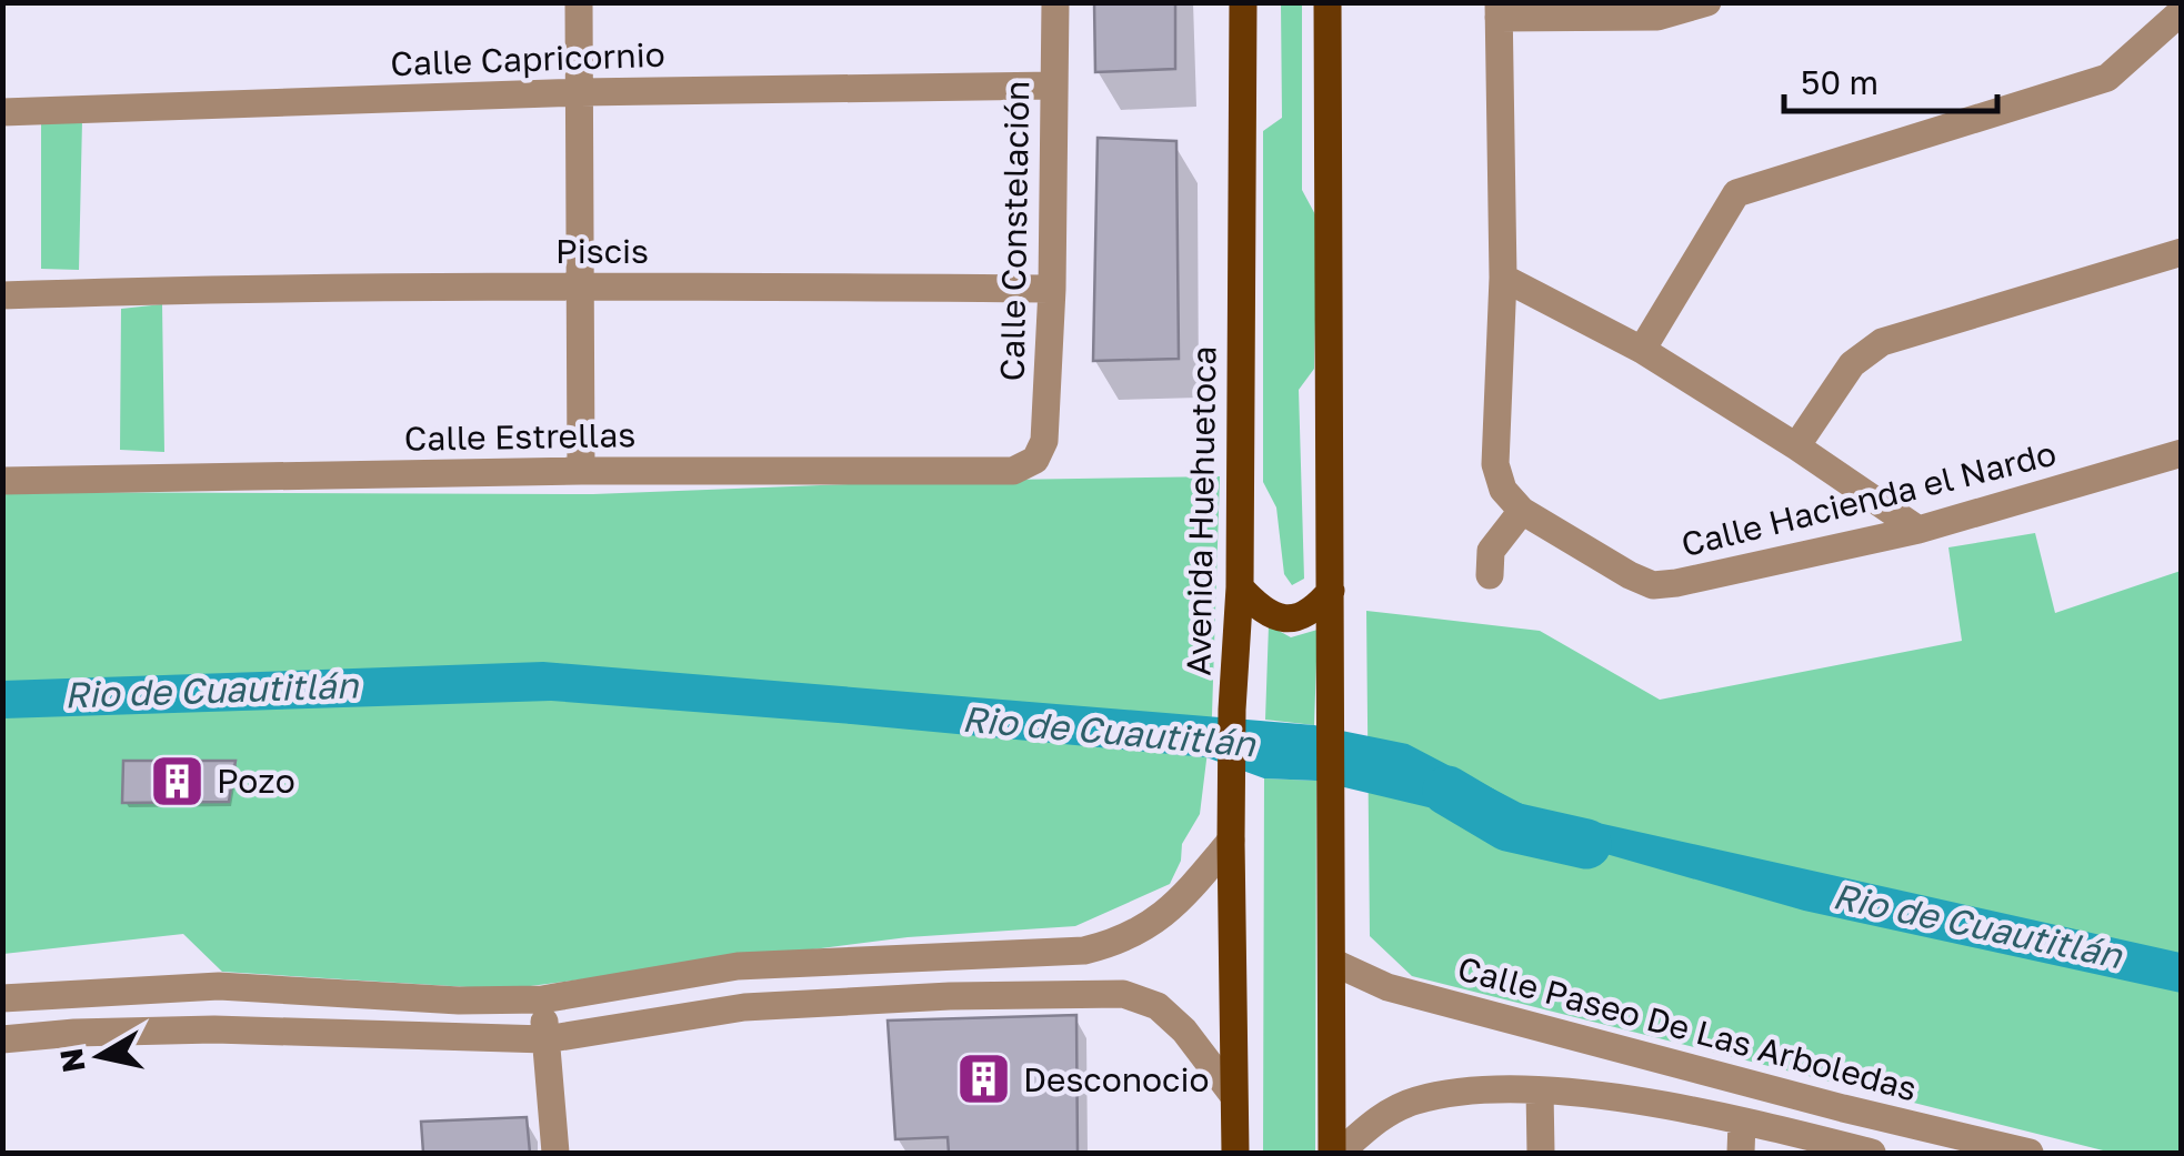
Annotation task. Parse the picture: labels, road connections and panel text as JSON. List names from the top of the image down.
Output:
{
  "streets": {
    "main road": ["Avenida Huehuetoca"],
    "street": [
      "Calle Capricornio",
      "Calle Constelación",
      "Piscis",
      "Calle Estrellas",
      "Calle Hacienda el Nardo",
      "Calle Paseo De Las Arboledas"
    ]
  },
  "crossings": [
    ["Calle Capricornio", "Calle Constelación"],
    ["Calle Constelación", "Piscis"],
    ["Calle Constelación", "Calle Estrellas"]
  ],
  "water": ["Rio de Cuautitlán"],
  "places": {
    "building": ["Pozo", "Desconocio"]
  },
  "scale_bar": "50 m",
  "north": "left"
}
